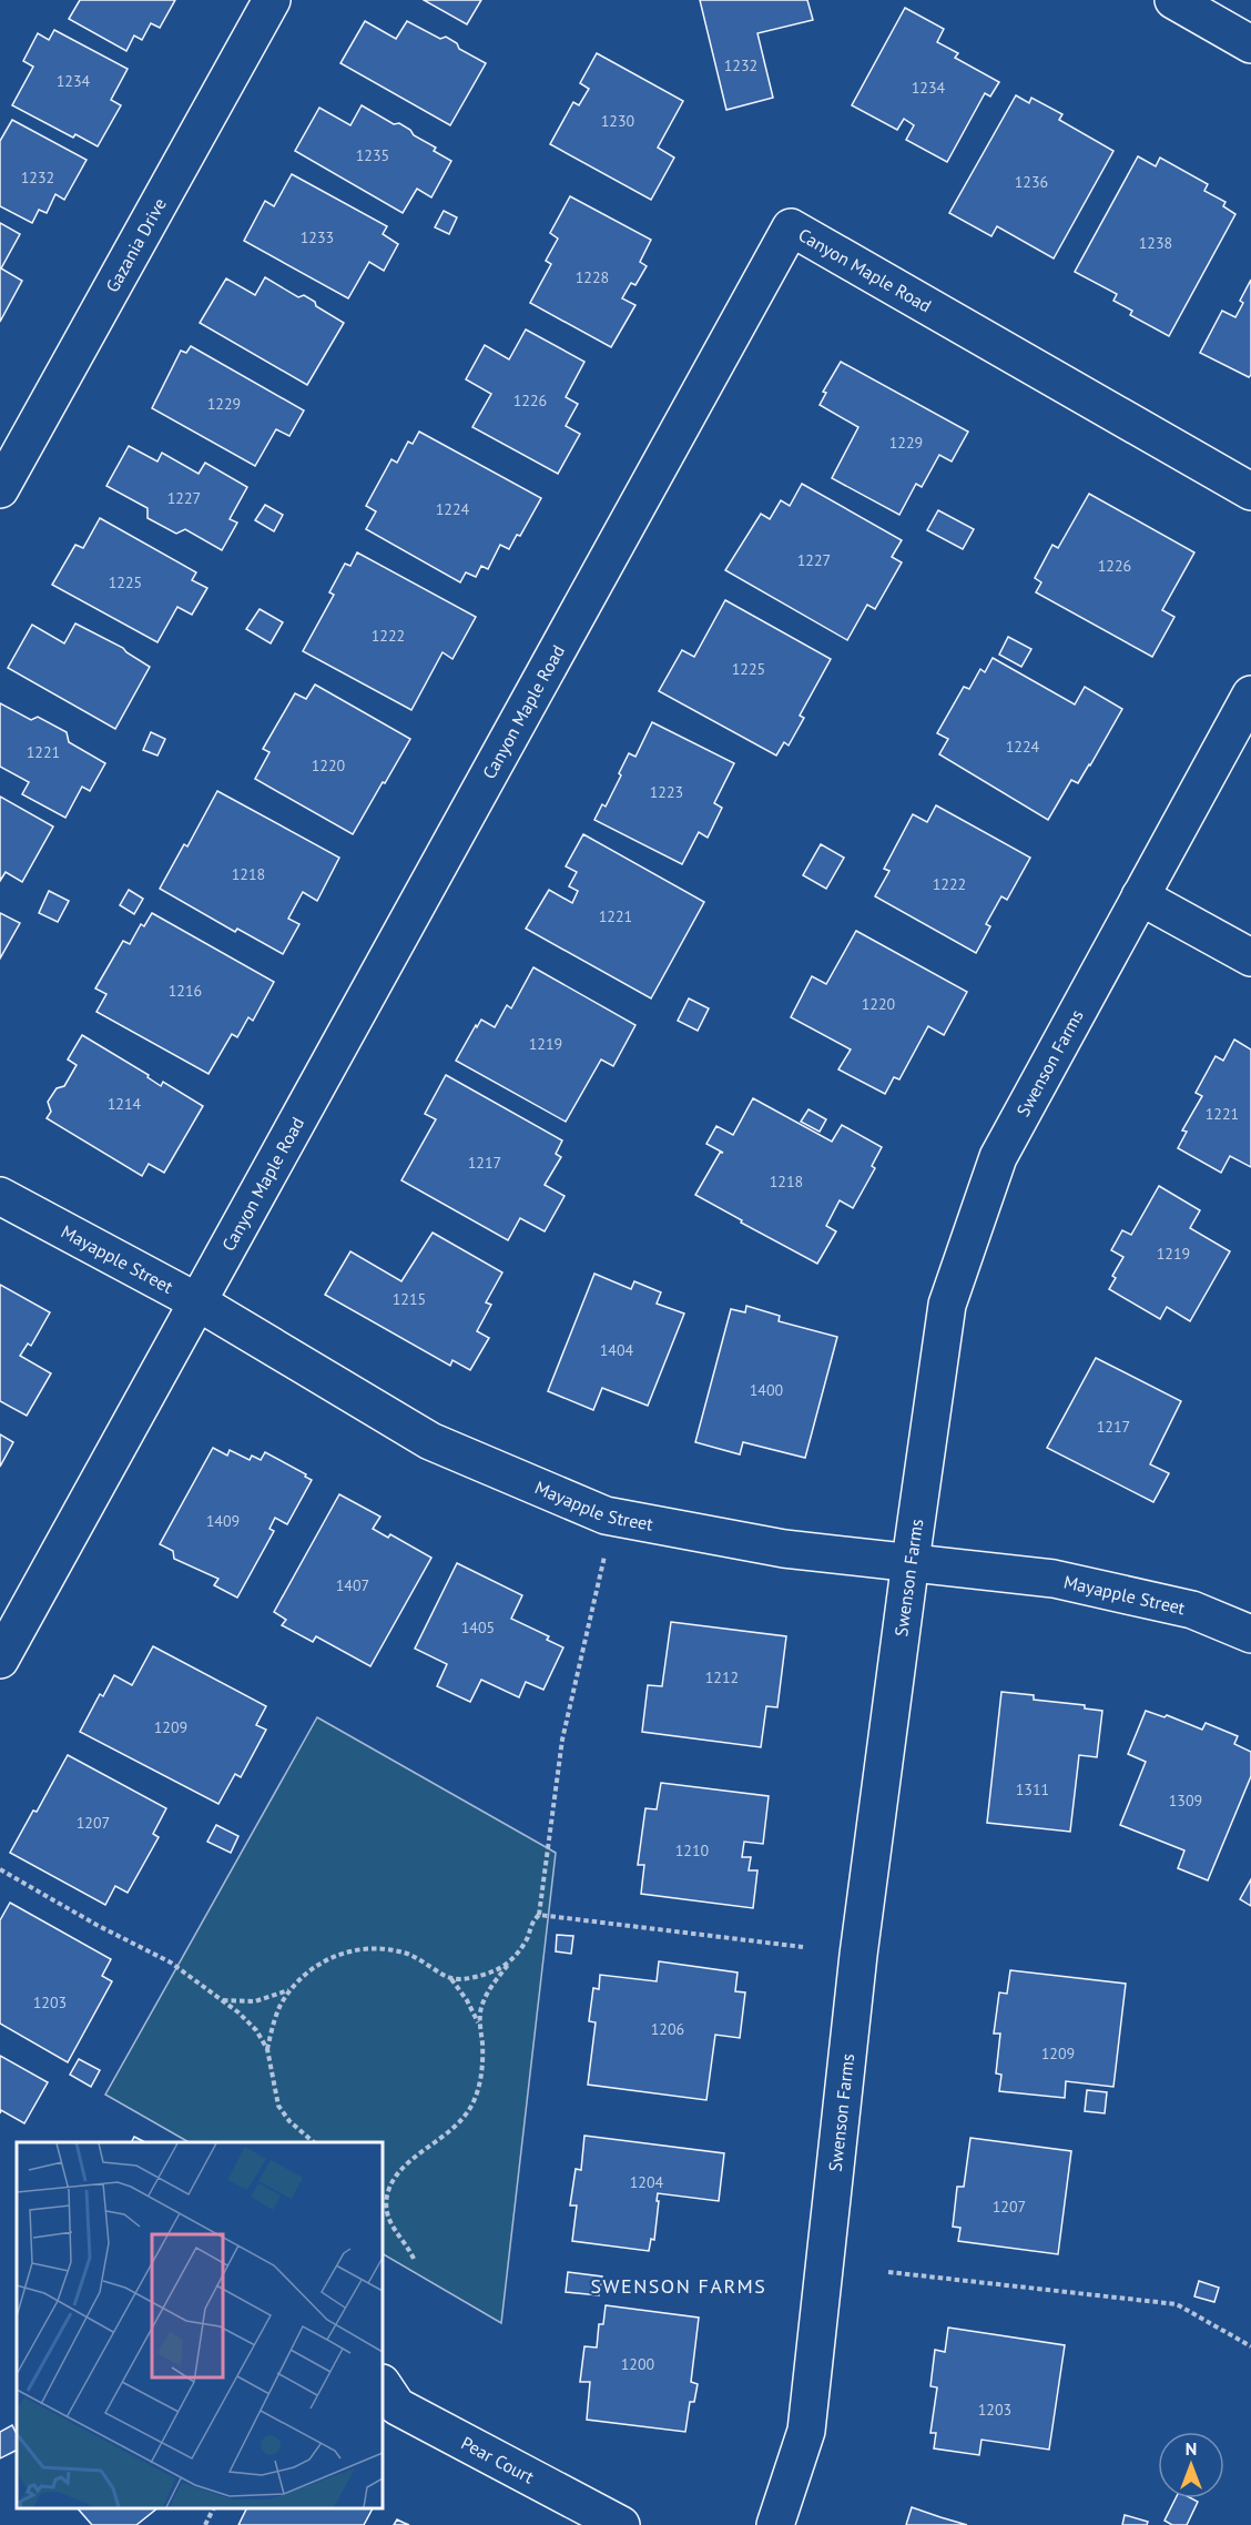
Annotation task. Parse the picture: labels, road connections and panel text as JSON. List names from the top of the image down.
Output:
{
  "streets": {
    "street": [
      "Gazania Drive",
      "Canyon Maple Road",
      "Swenson Farms",
      "Mayapple Street",
      "Pear Court"
    ]
  },
  "crossings": [
    ["Canyon Maple Road", "Mayapple Street"],
    ["Swenson Farms", "Mayapple Street"]
  ],
  "districts": ["SWENSON FARMS"],
  "house_numbers": [
    "1232",
    "1234",
    "1234",
    "1230",
    "1235",
    "1232",
    "1236",
    "1233",
    "1238",
    "1228",
    "1226",
    "1229",
    "1229",
    "1227",
    "1224",
    "1227",
    "1226",
    "1225",
    "1222",
    "1225",
    "1224",
    "1221",
    "1220",
    "1223",
    "1218",
    "1222",
    "1221",
    "1216",
    "1220",
    "1219",
    "1214",
    "1221",
    "1217",
    "1218",
    "1219",
    "1215",
    "1404",
    "1400",
    "1217",
    "1409",
    "1407",
    "1405",
    "1212",
    "1209",
    "1311",
    "1309",
    "1207",
    "1210",
    "1203",
    "1206",
    "1209",
    "1204",
    "1207",
    "1200",
    "1203"
  ],
  "north": "top"
}
